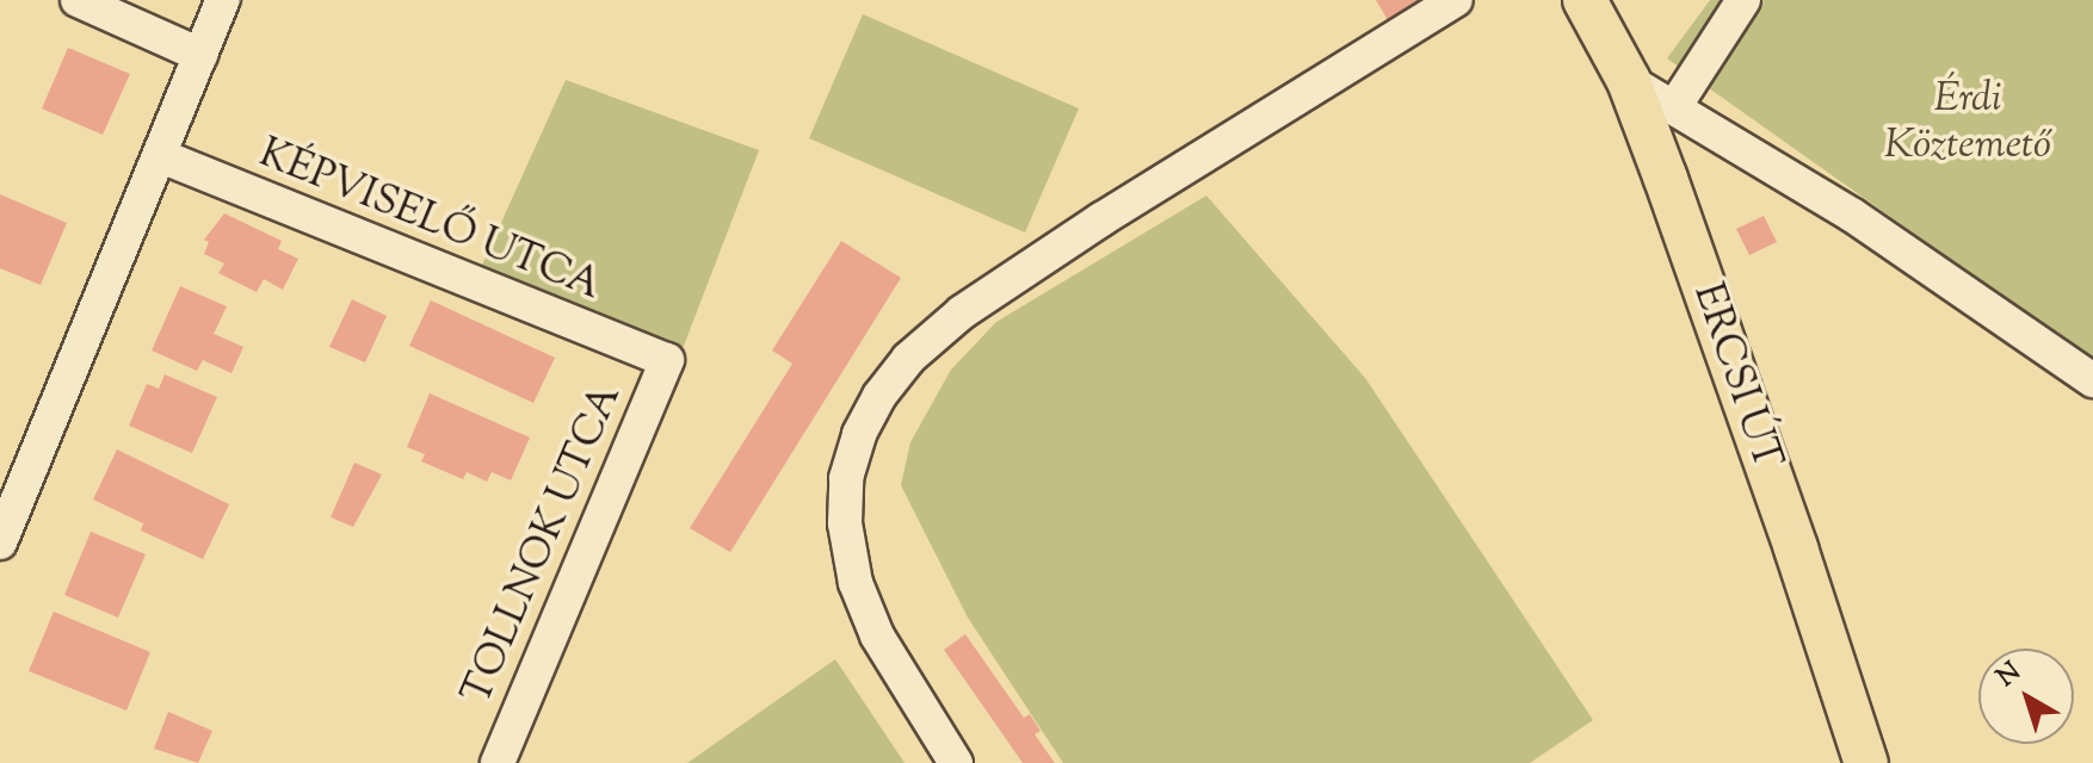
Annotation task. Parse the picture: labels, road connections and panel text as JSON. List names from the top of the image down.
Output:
{
  "streets": {
    "main road": ["ERCSI ÚT"],
    "street": ["KÉPVISELŐ UTCA", "TOLLNOK UTCA"]
  },
  "crossings": [
    ["KÉPVISELŐ UTCA", "TOLLNOK UTCA"]
  ],
  "parks": ["Érdi Köztemető"],
  "north": "top left"
}
